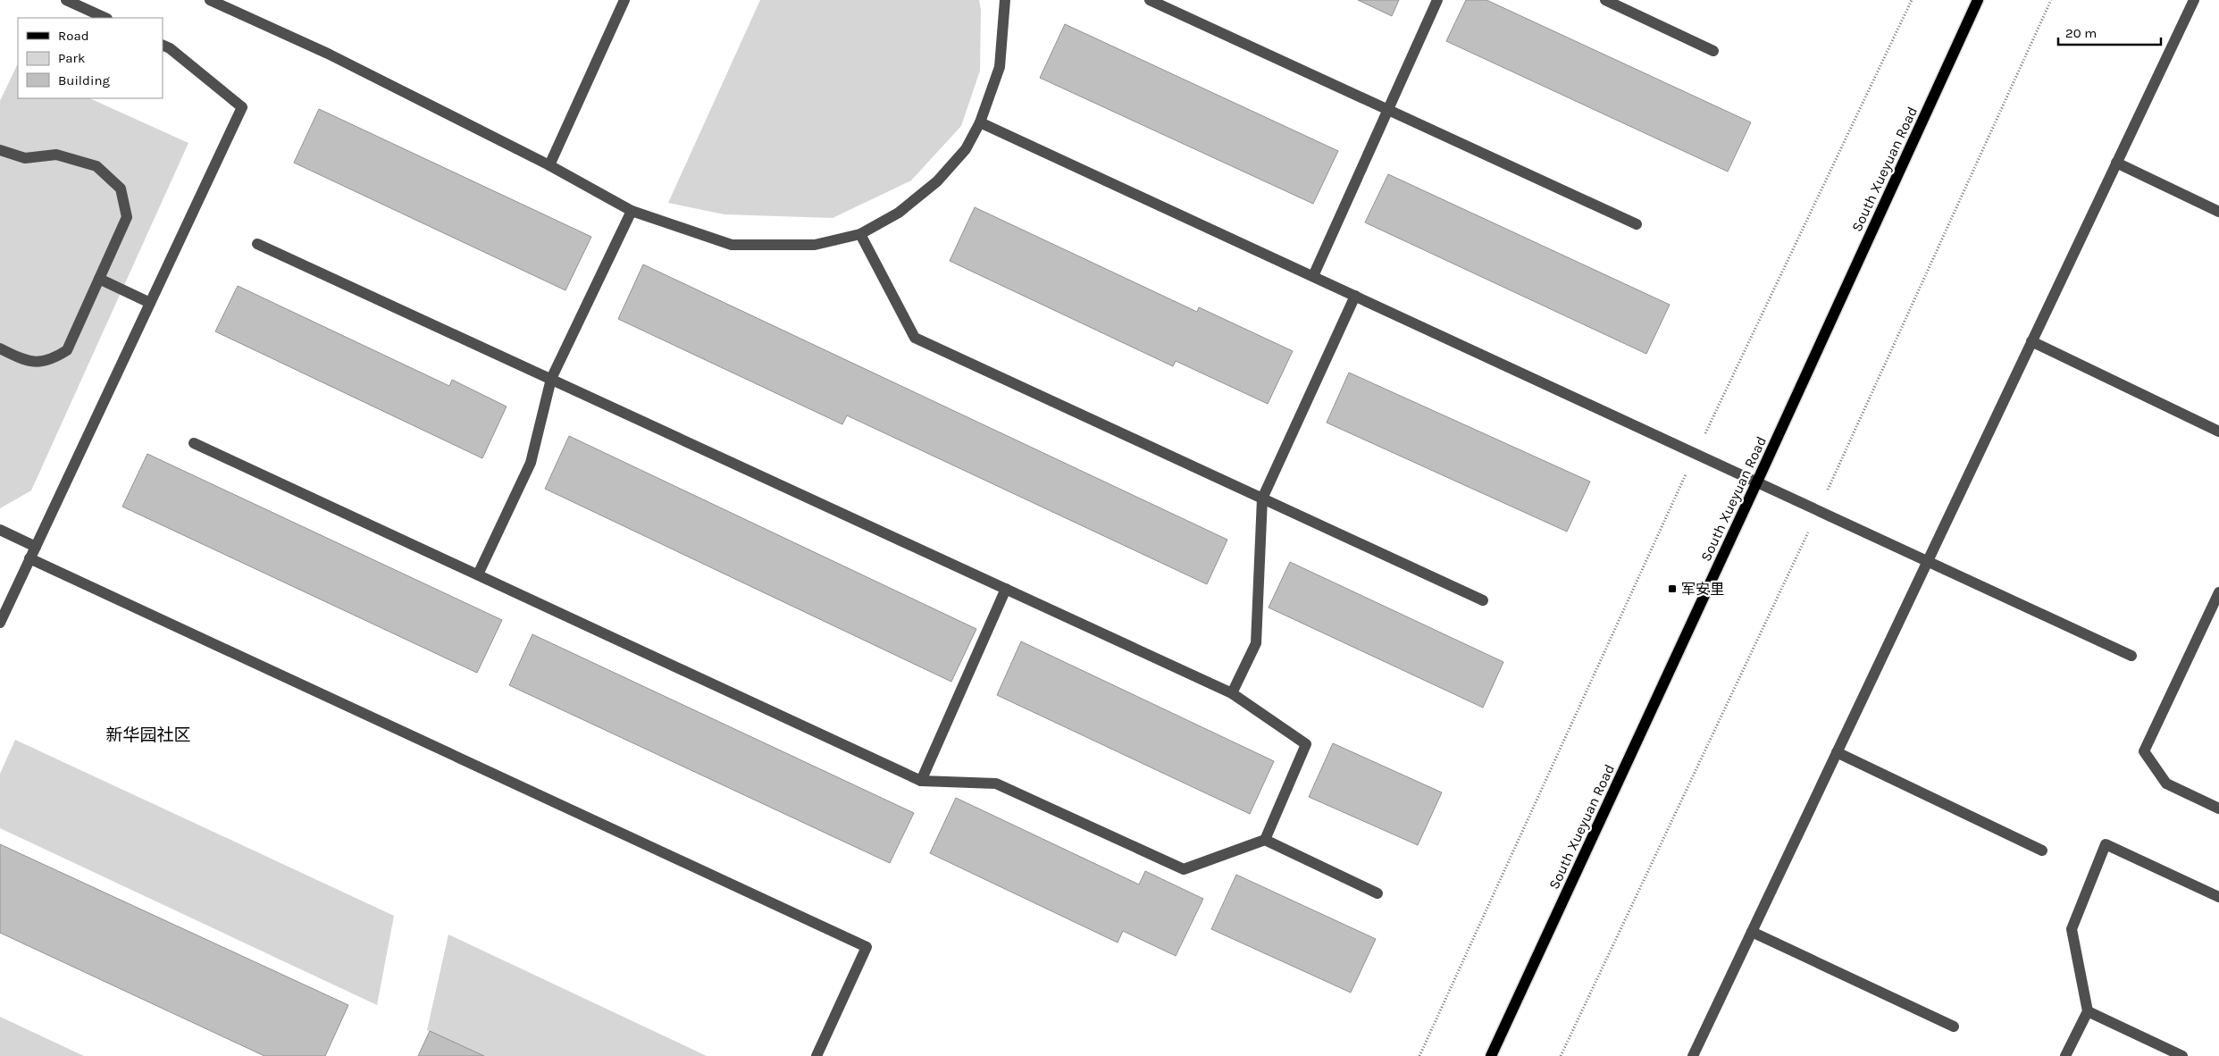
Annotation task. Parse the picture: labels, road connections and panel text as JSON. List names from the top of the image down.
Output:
{
  "streets": {
    "main road": ["South Xueyuan Road"]
  },
  "districts": ["新华园社区"],
  "places": {
    "transit": ["军安里"]
  },
  "legend": ["Road", "Park", "Building"],
  "scale_bar": "20 m"
}
